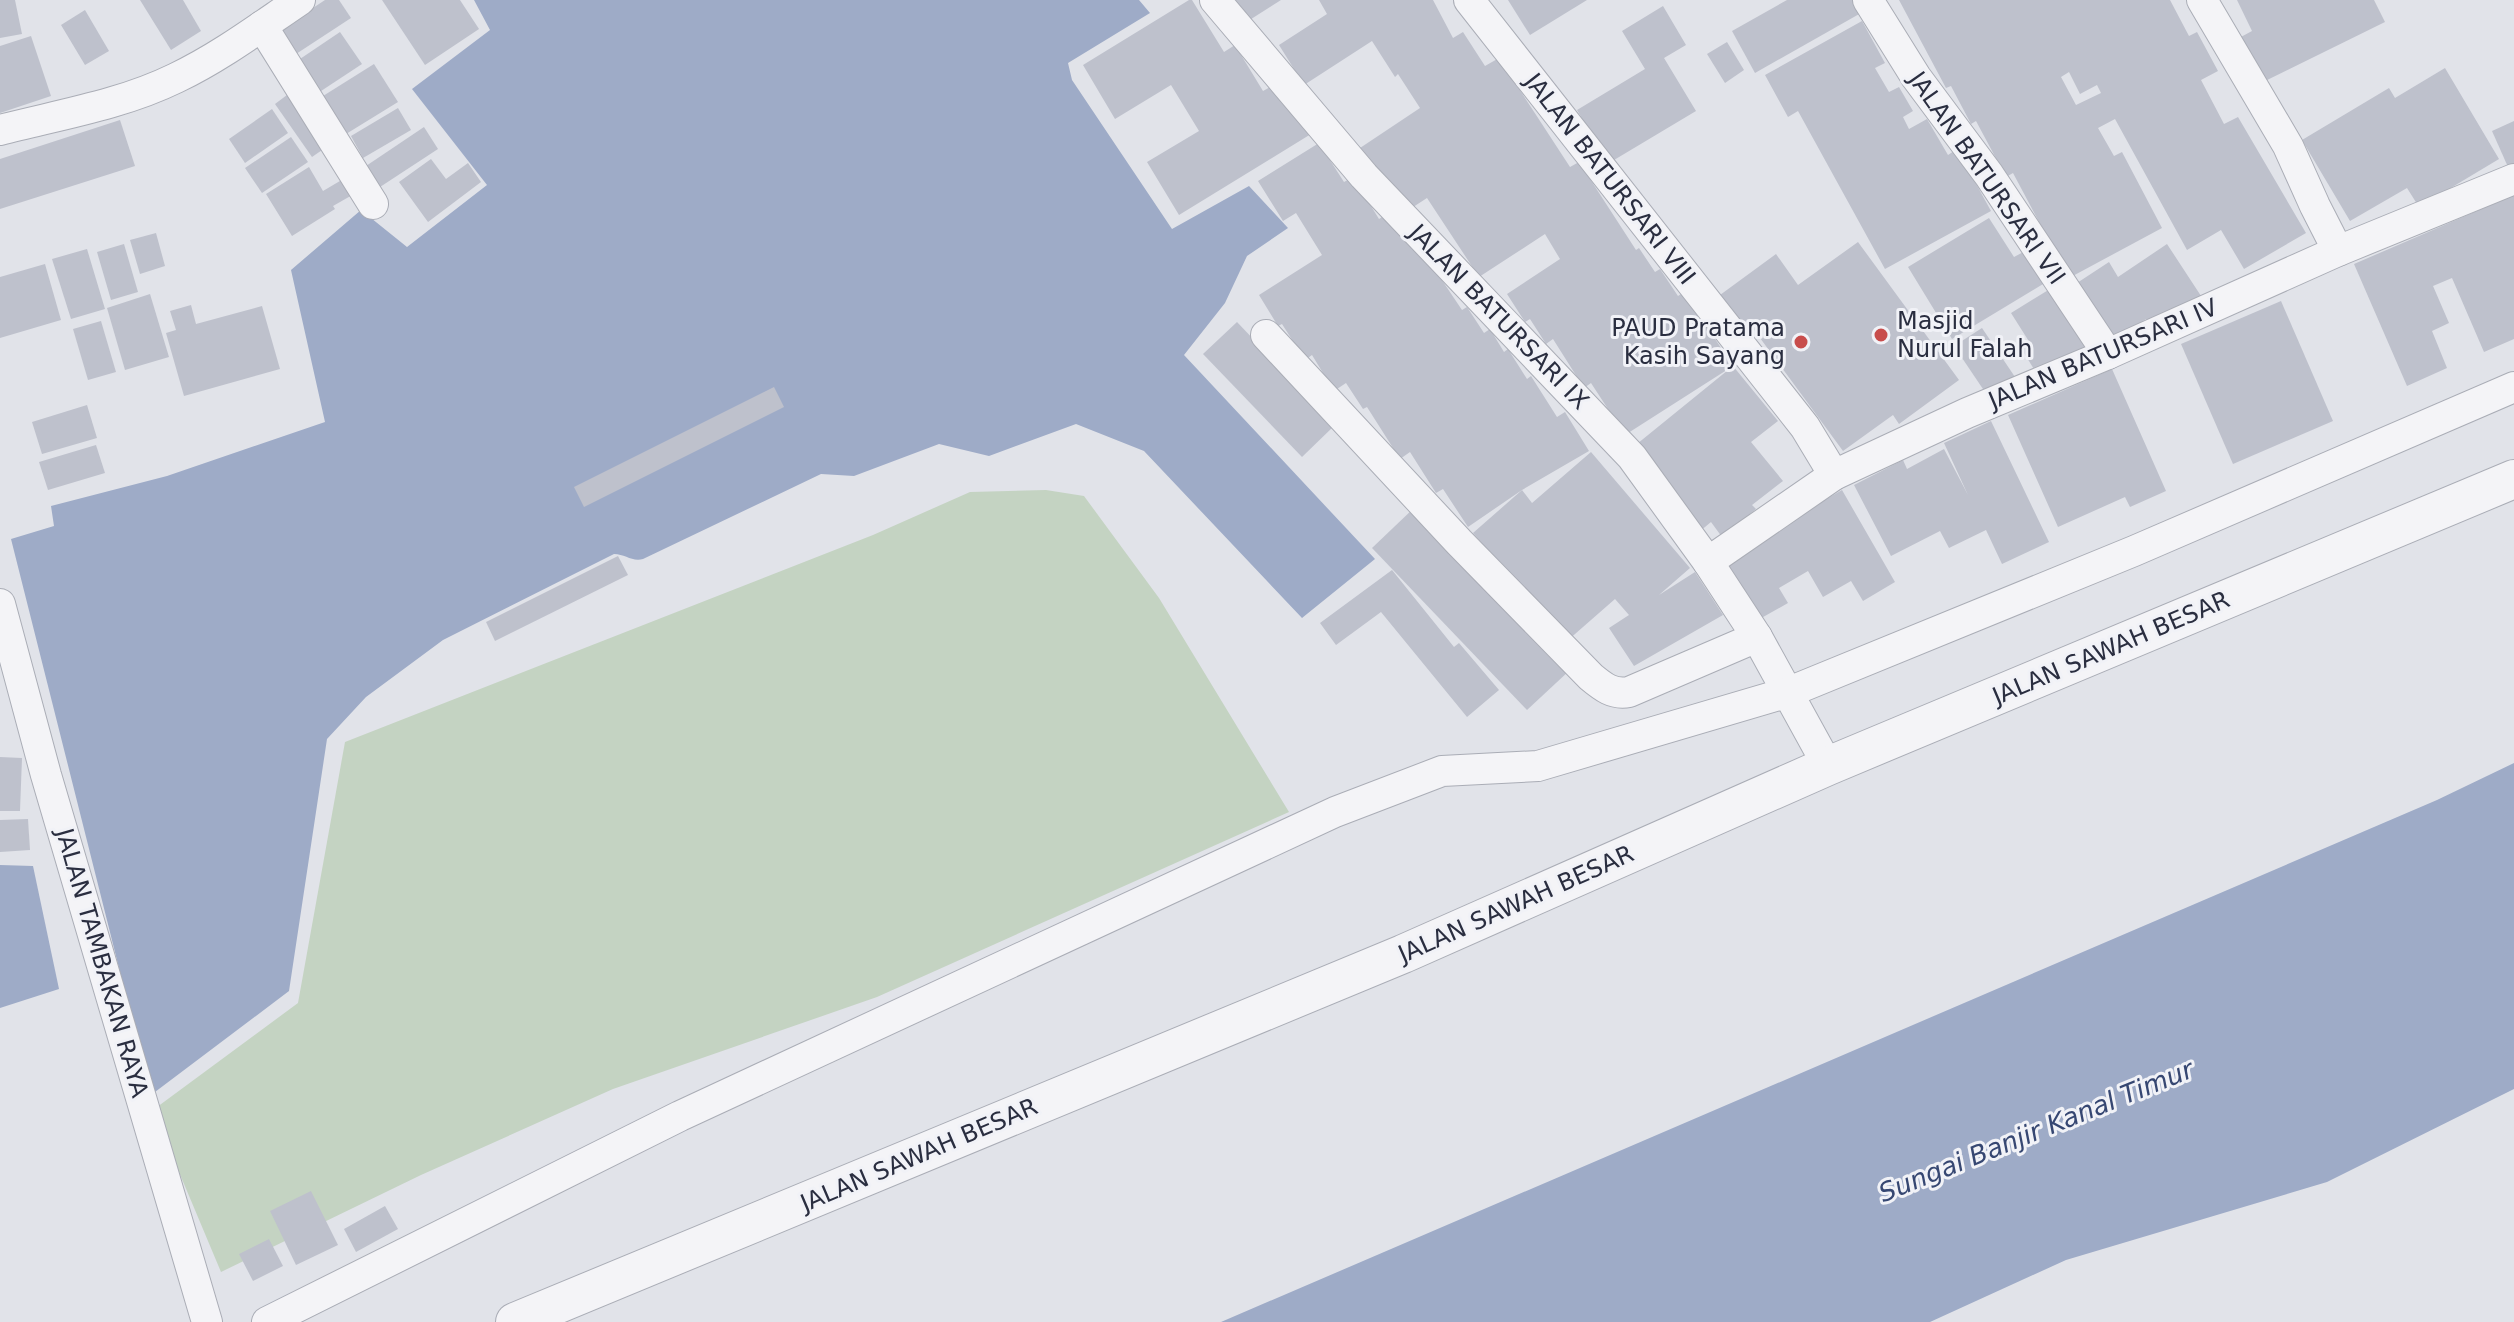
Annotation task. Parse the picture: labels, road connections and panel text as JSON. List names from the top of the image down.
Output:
{
  "streets": {
    "street": [
      "JALAN BATURSARI VII",
      "JALAN BATURSARI VIII",
      "JALAN BATURSARI IX",
      "JALAN BATURSARI IV",
      "JALAN SAWAH BESAR",
      "JALAN TAMBAKAN RAYA"
    ]
  },
  "crossings": [
    ["JALAN BATURSARI VII", "JALAN BATURSARI IV"],
    ["JALAN BATURSARI VIII", "JALAN BATURSARI IV"],
    ["JALAN BATURSARI IX", "JALAN BATURSARI IV"]
  ],
  "water": ["Sungai Banjir Kanal Timur"],
  "places": ["Masjid Nurul Falah", "PAUD Pratama Kasih Sayang"]
}
